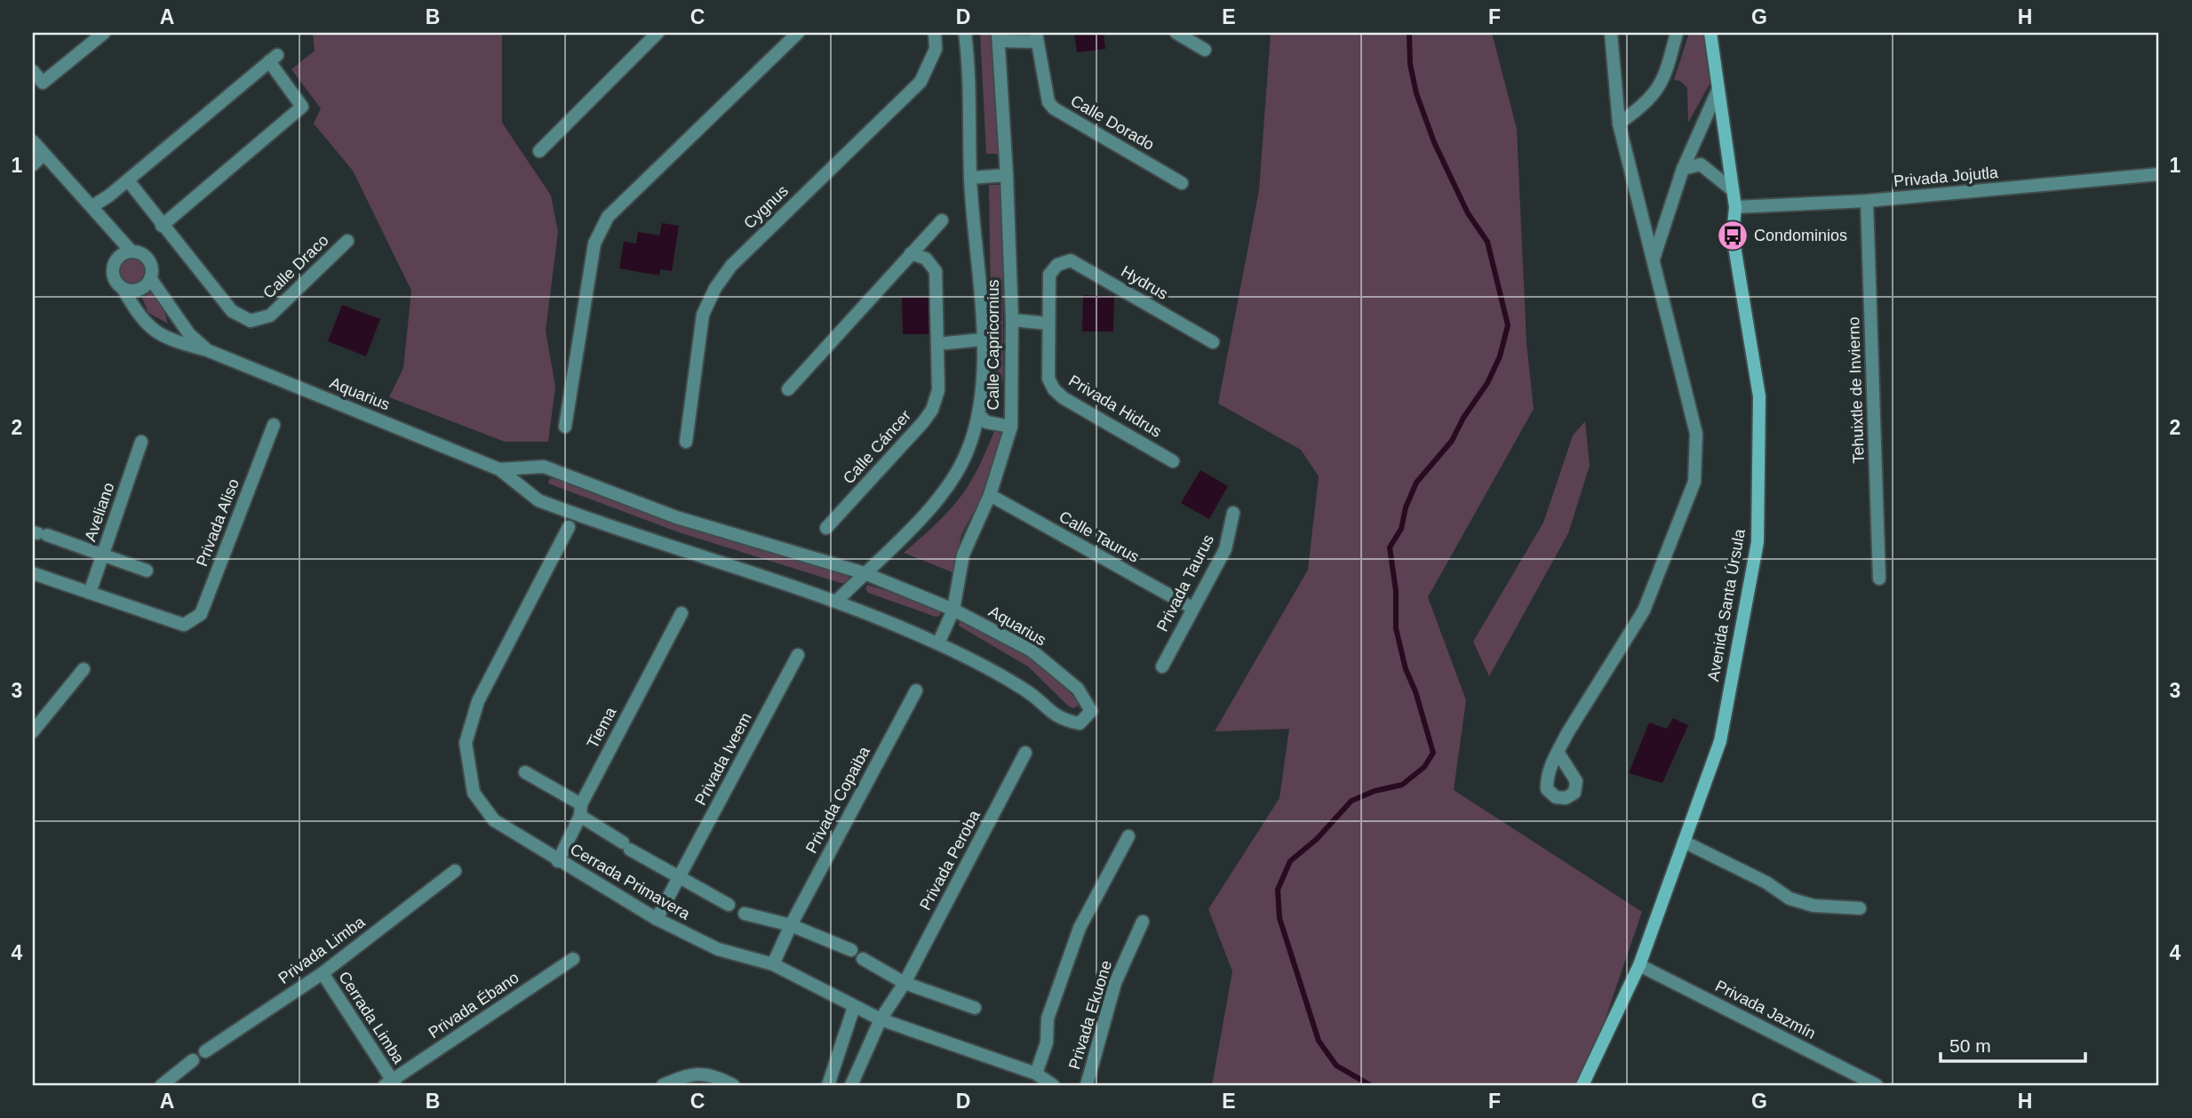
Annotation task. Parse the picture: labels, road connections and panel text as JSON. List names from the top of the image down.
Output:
{
  "streets": {
    "street": [
      "Calle Dorado",
      "Privada Jojutla",
      "Cygnus",
      "Calle Draco",
      "Hydrus",
      "Calle Capricornius",
      "Tehuixtle de Invierno",
      "Aquarius",
      "Privada Hidrus",
      "Calle Cáncer",
      "Aveliano",
      "Privada Aliso",
      "Calle Taurus",
      "Privada Taurus",
      "Avenida Santa Úrsula",
      "Tiema",
      "Privada Iveem",
      "Privada Copaiba",
      "Privada Peroba",
      "Cerrada Primavera",
      "Privada Limba",
      "Privada Ébano",
      "Privada Jazmín",
      "Privada Ekuone",
      "Cerrada Limba"
    ]
  },
  "crossings": [
    ["Calle Dorado", "Calle Capricornius"],
    ["Privada Jojutla", "Tehuixtle de Invierno"],
    ["Privada Jojutla", "Avenida Santa Úrsula"],
    ["Hydrus", "Privada Hidrus"],
    ["Calle Capricornius", "Aquarius"],
    ["Calle Capricornius", "Calle Taurus"],
    ["Aveliano", "Privada Aliso"],
    ["Calle Taurus", "Privada Taurus"],
    ["Avenida Santa Úrsula", "Privada Jazmín"],
    ["Tiema", "Cerrada Primavera"],
    ["Privada Iveem", "Cerrada Primavera"],
    ["Privada Copaiba", "Cerrada Primavera"],
    ["Privada Peroba", "Cerrada Primavera"],
    ["Privada Limba", "Cerrada Limba"],
    ["Privada Ébano", "Cerrada Limba"]
  ],
  "places": {
    "bus stop": ["Condominios"]
  },
  "scale_bar": "50 m",
  "grid": {
    "columns": [
      "A",
      "B",
      "C",
      "D",
      "E",
      "F",
      "G",
      "H"
    ],
    "rows": [
      "1",
      "2",
      "3",
      "4"
    ]
  }
}
